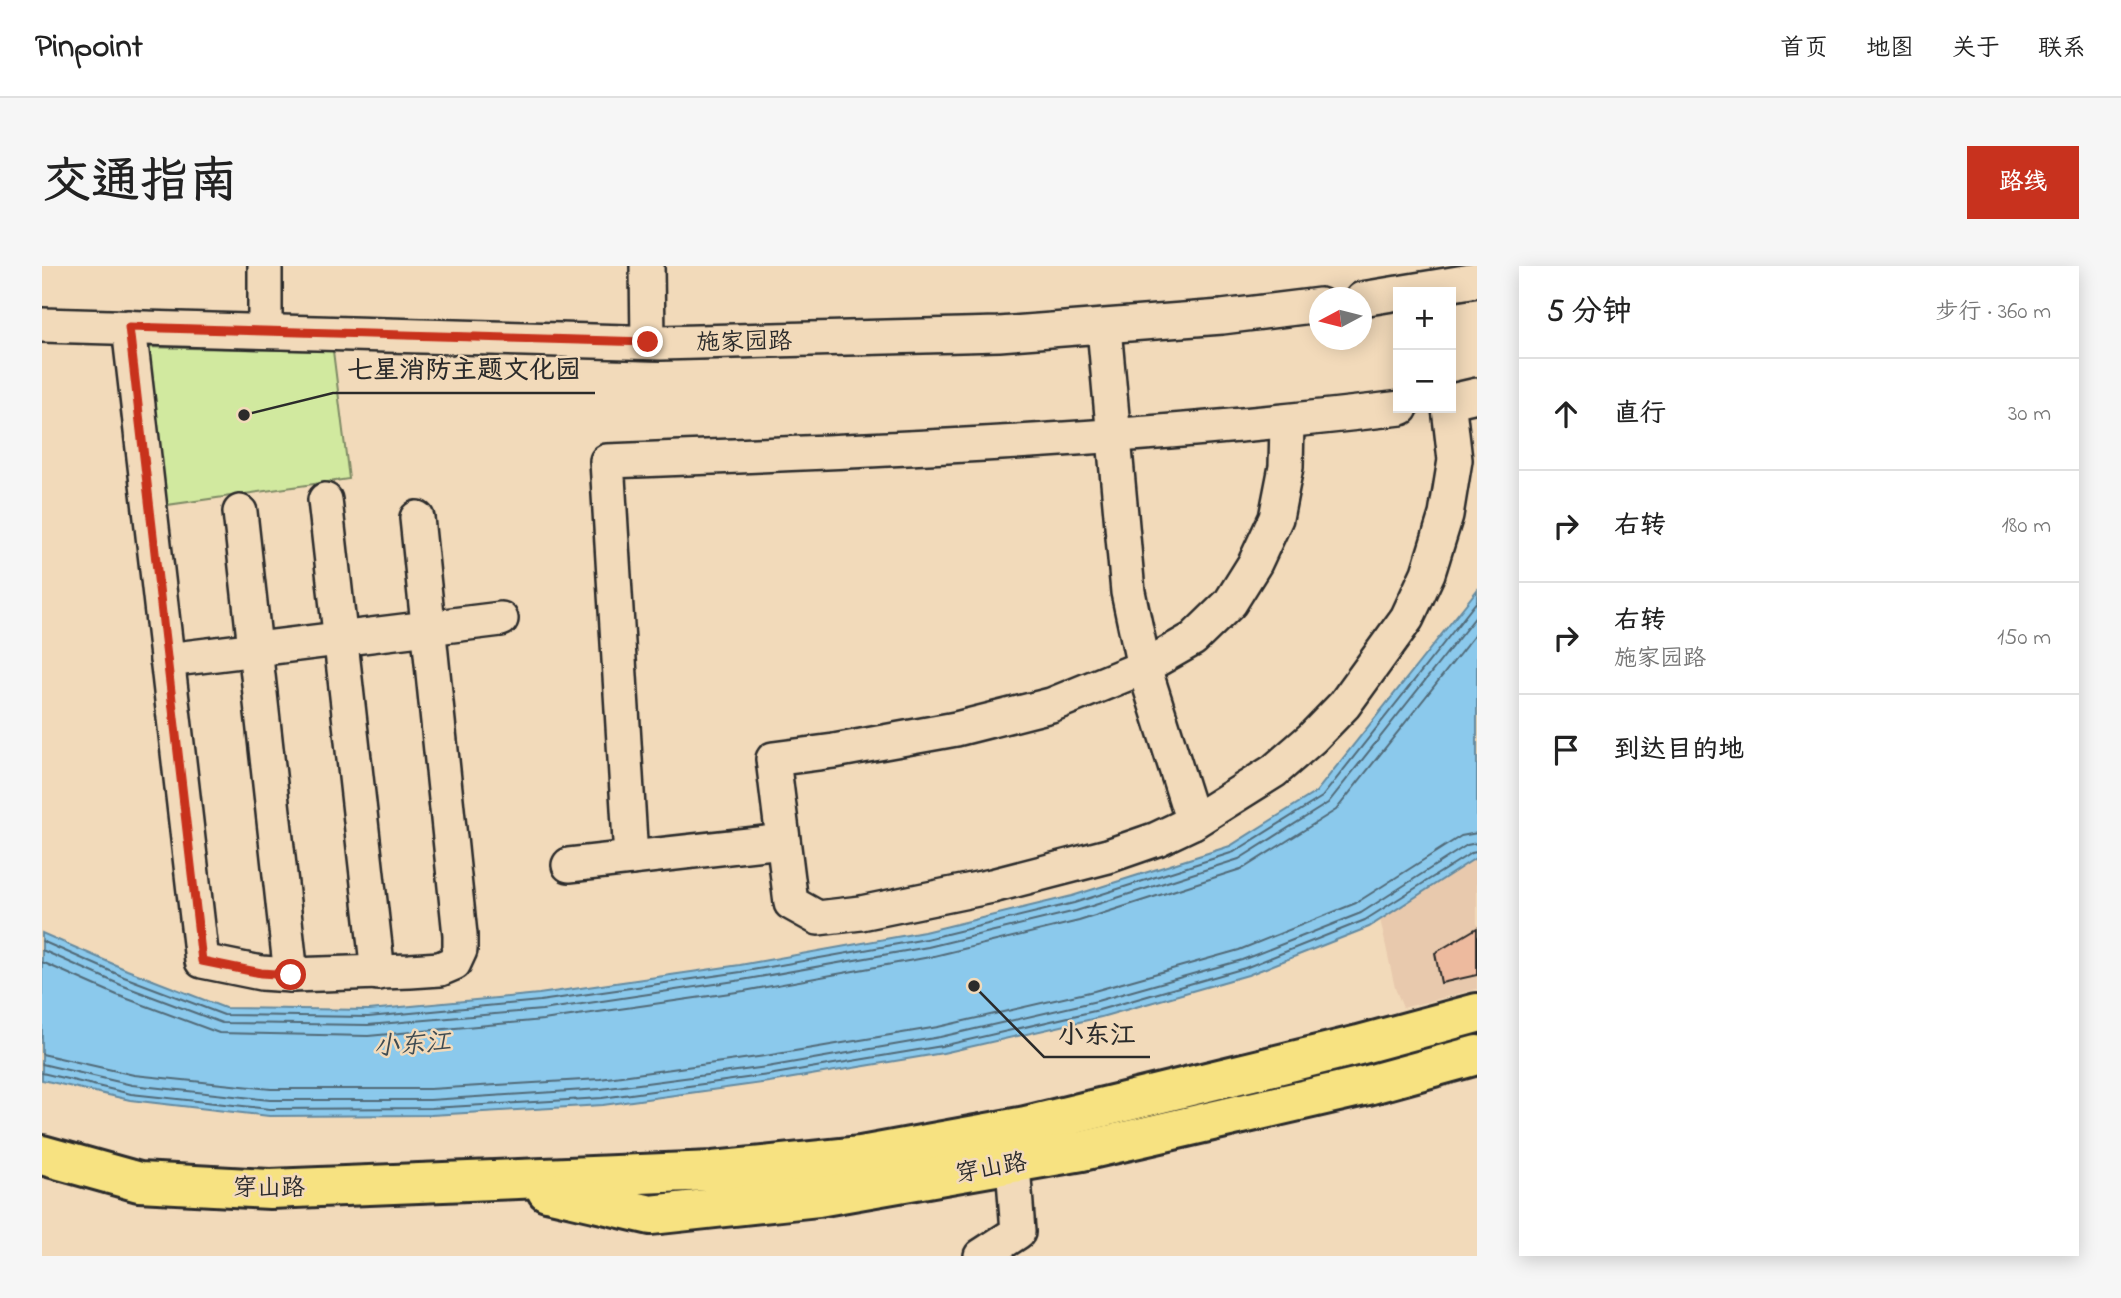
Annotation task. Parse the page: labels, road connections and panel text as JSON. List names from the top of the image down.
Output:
{
  "streets": {
    "main road": ["穿山路"],
    "street": ["施家园路"]
  },
  "water": ["小东江"],
  "places": ["七星消防主题文化园", "小东江"],
  "north": "left",
  "page": {
    "header": "Pinpoint",
    "nav": [
      "首页",
      "地图",
      "关于",
      "联系"
    ],
    "title": "交通指南",
    "buttons": "路线",
    "heading": ["5 分钟", "步行 · 360 m"],
    "map_buttons": ["+", "−"],
    "list": [
      ["直行", "30 m"],
      ["右转", "180 m"],
      ["右转", "施家园路", "150 m"],
      "到达目的地"
    ]
  }
}
